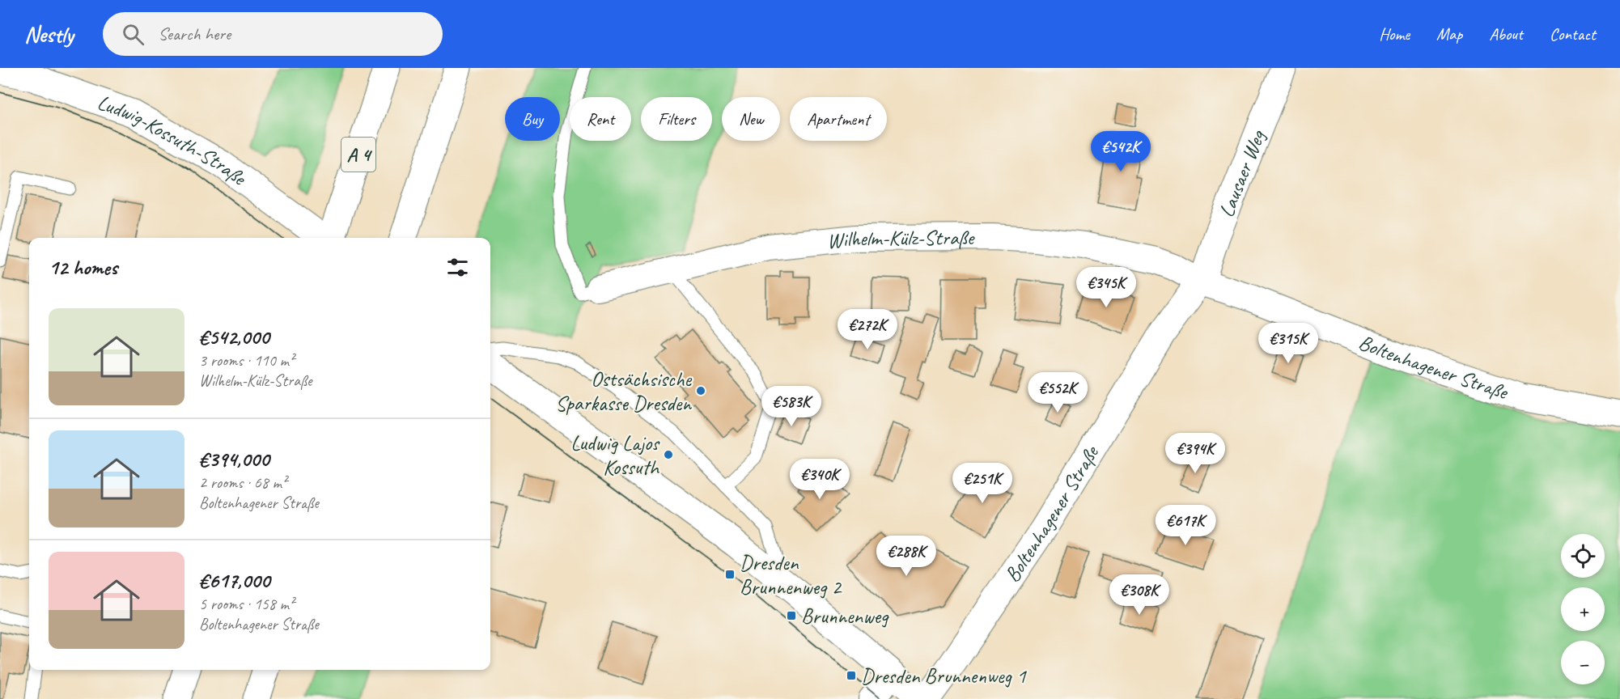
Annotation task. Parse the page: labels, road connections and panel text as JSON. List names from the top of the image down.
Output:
{
  "streets": {
    "main road": ["Ludwig-Kossuth-Straße", "A 4", "Boltenhagener Straße"],
    "street": ["Lausaer Weg", "Wilhelm-Külz-Straße"]
  },
  "crossings": [
    ["Lausaer Weg", "Wilhelm-Külz-Straße"],
    ["Lausaer Weg", "Boltenhagener Straße"],
    ["Wilhelm-Külz-Straße", "Boltenhagener Straße"]
  ],
  "places": {
    "other": ["Ostsächsische Sparkasse Dresden", "Ludwig Lajos Kossuth"],
    "transit": ["Dresden Brunnenweg 2", "Brunnenweg", "Dresden Brunnenweg 1"]
  },
  "page": {
    "header": "Nestly",
    "search": "Search here",
    "nav": [
      "Home",
      "Map",
      "About",
      "Contact"
    ],
    "chip": [
      "Buy",
      "Rent",
      "Filters",
      "New",
      "Apartment"
    ],
    "price": [
      "€542K",
      "€345K",
      "€272K",
      "€315K",
      "€552K",
      "€583K",
      "€394K",
      "€340K",
      "€251K",
      "€617K",
      "€288K",
      "€308K"
    ],
    "heading": "12 homes",
    "list": [
      {
        "name": "€542,000",
        "note": "3 rooms · 110 m² · Wilhelm-Külz-Straße"
      },
      {
        "name": "€394,000",
        "note": "2 rooms · 68 m² · Boltenhagener Straße"
      },
      {
        "name": "€617,000",
        "note": "5 rooms · 158 m² · Boltenhagener Straße"
      }
    ],
    "map_buttons": ["+", "−"]
  }
}
